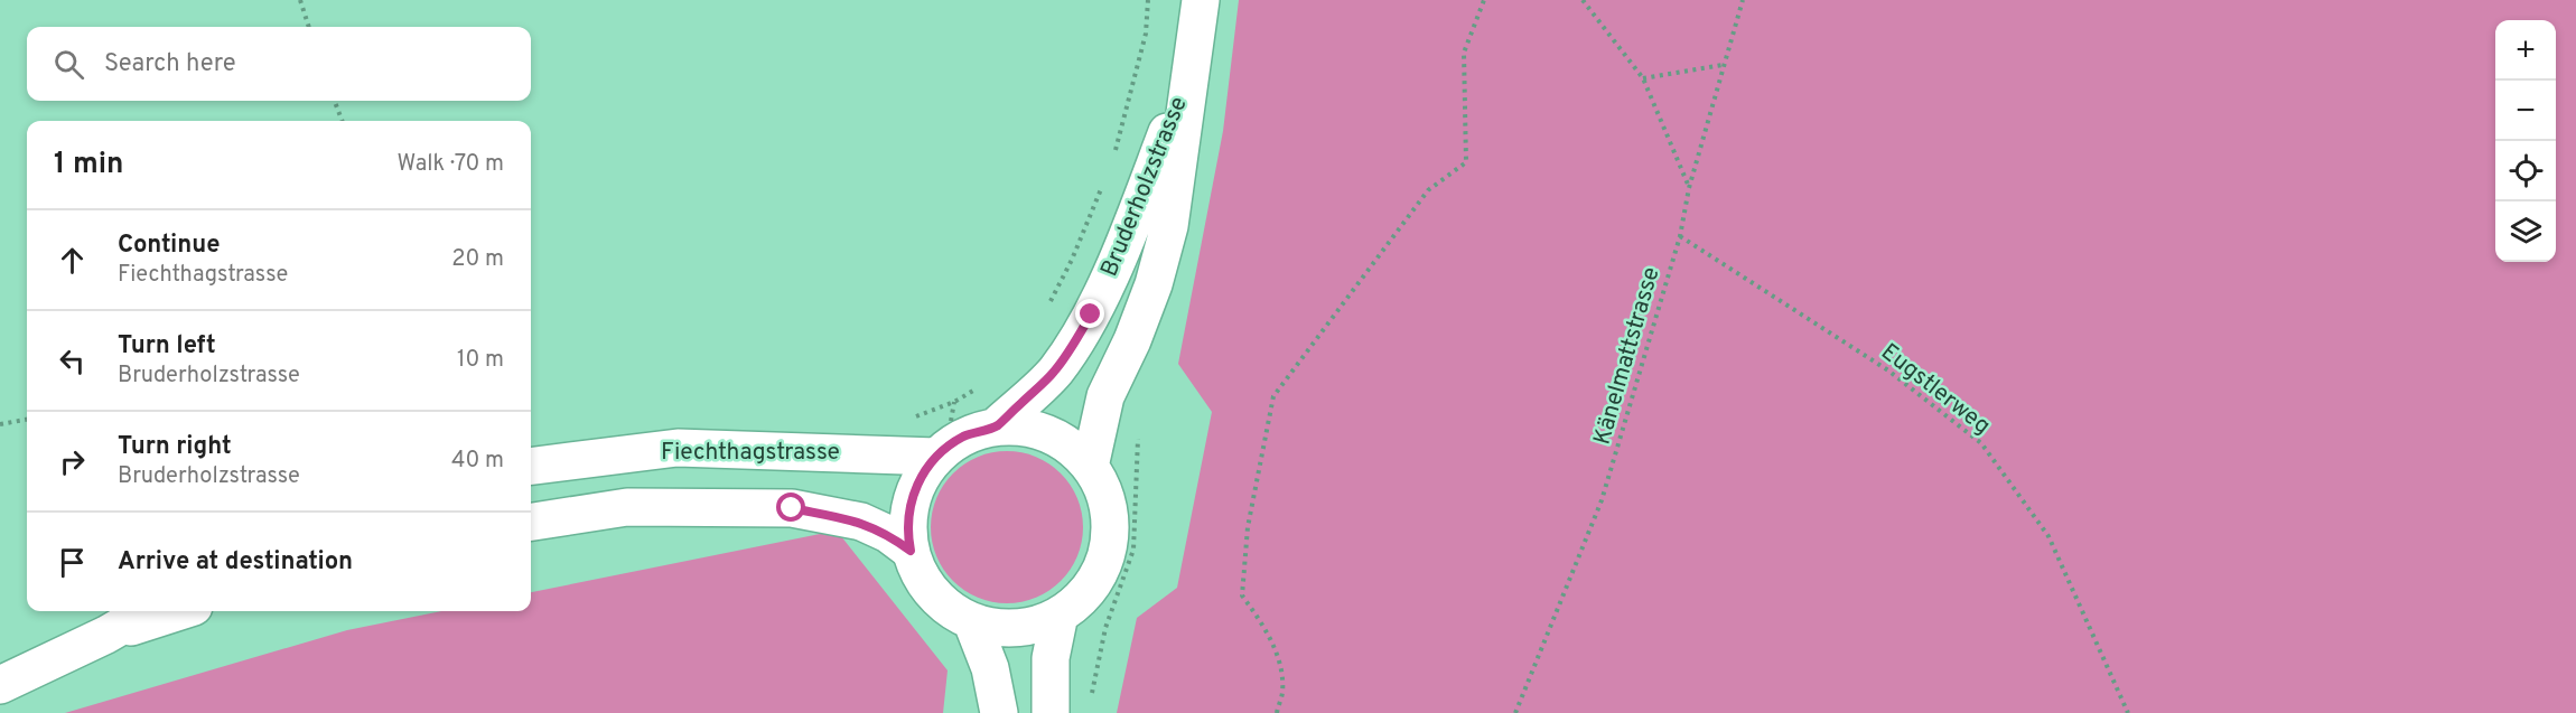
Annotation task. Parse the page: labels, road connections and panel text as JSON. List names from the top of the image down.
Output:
{
  "streets": {
    "main road": ["Bruderholzstrasse", "Fiechthagstrasse"],
    "path": ["Känelmattstrasse", "Eugstlerweg"]
  },
  "crossings": [
    ["Bruderholzstrasse", "Fiechthagstrasse"],
    ["Känelmattstrasse", "Eugstlerweg"]
  ],
  "page": {
    "map_buttons": ["+", "−"],
    "search": "Search here",
    "heading": ["1 min", "Walk · 70 m"],
    "list": [
      ["Continue", "Fiechthagstrasse", "20 m"],
      ["Turn left", "Bruderholzstrasse", "10 m"],
      ["Turn right", "Bruderholzstrasse", "40 m"],
      "Arrive at destination"
    ]
  }
}
